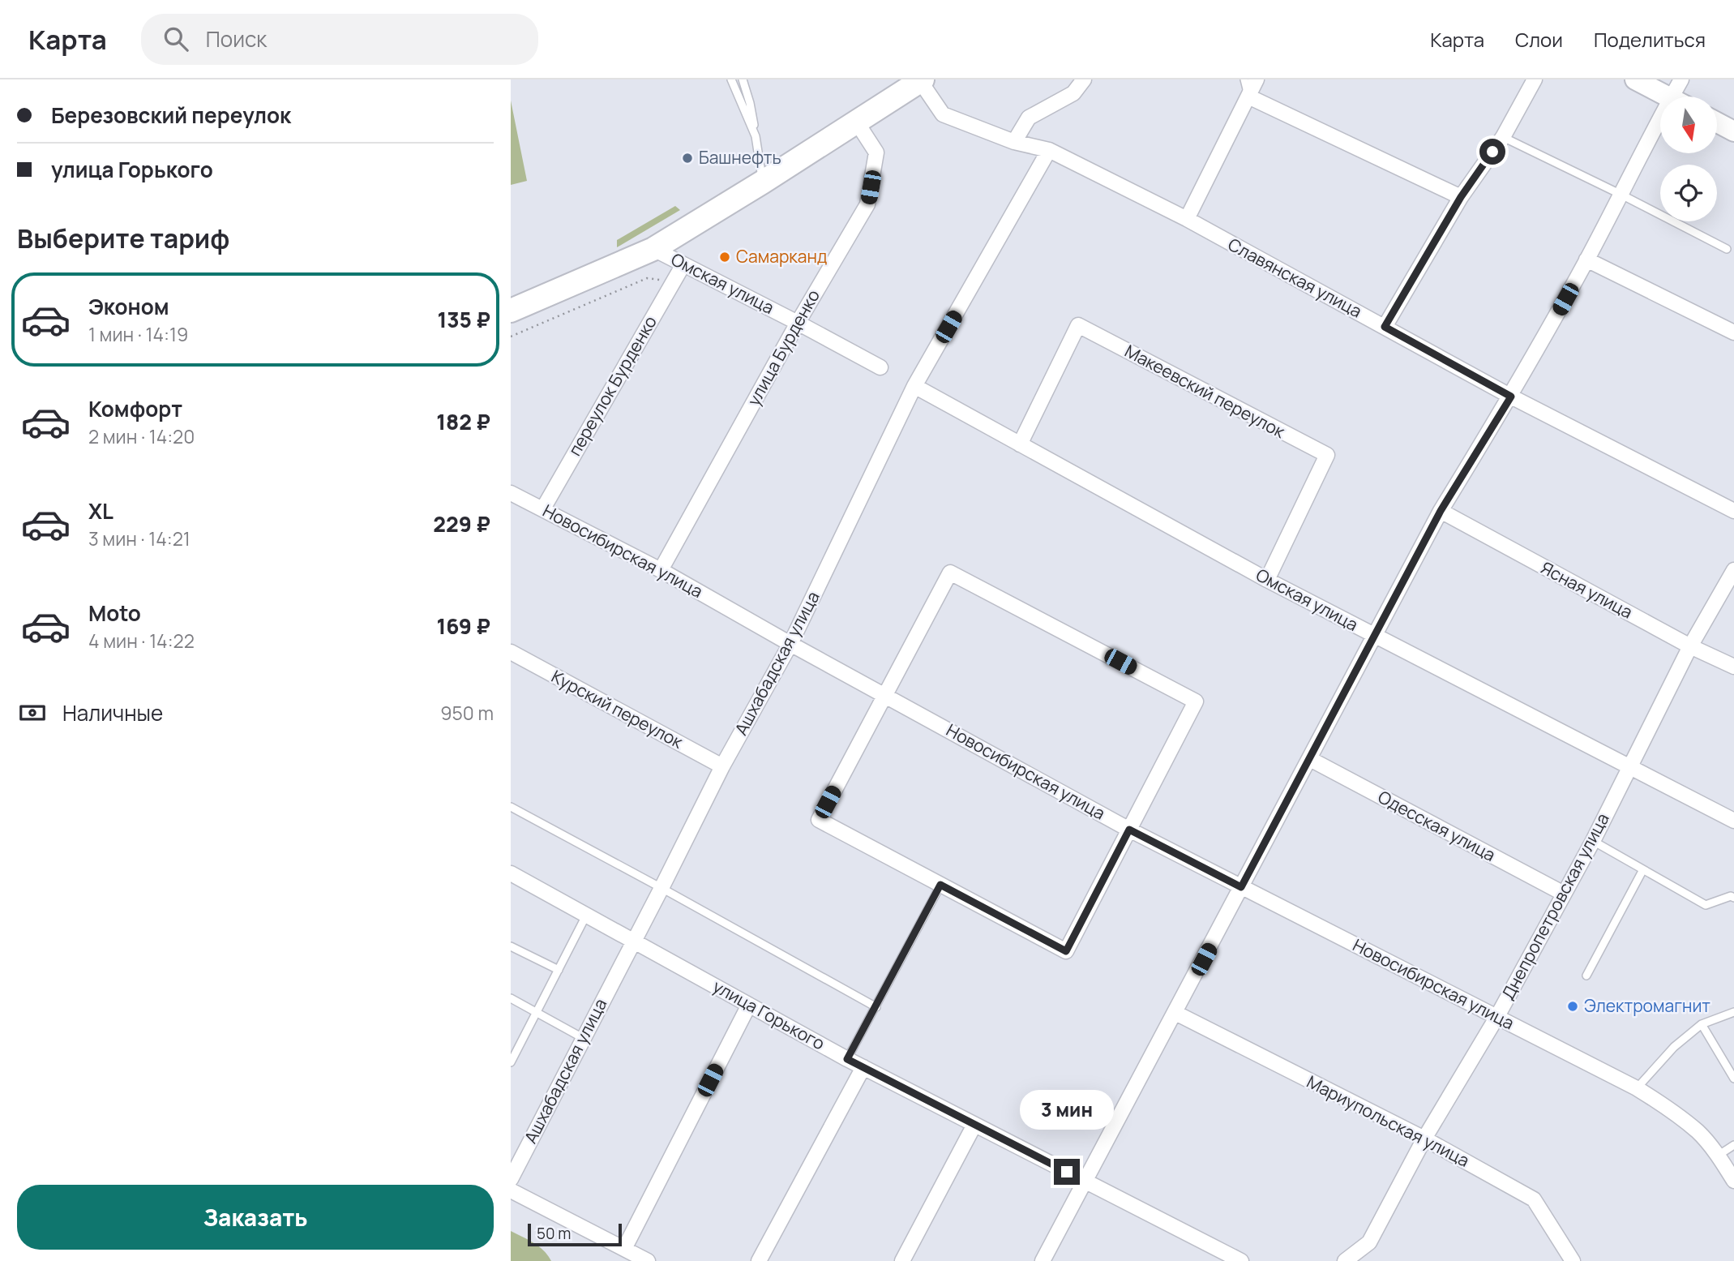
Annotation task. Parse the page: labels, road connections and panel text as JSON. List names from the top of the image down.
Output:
{
  "streets": {
    "street": [
      "Славянская улица",
      "Омская улица",
      "улица Бурденко",
      "переулок Бурденко",
      "Макеевский переулок",
      "Новосибирская улица",
      "Ясная улица",
      "Ашхабадская улица",
      "Курский переулок",
      "Одесская улица",
      "Днепропетровская улица",
      "улица Горького",
      "Мариупольская улица"
    ]
  },
  "crossings": [
    ["Славянская улица", "Ашхабадская улица"],
    ["Омская улица", "улица Бурденко"],
    ["Омская улица", "переулок Бурденко"],
    ["Омская улица", "Макеевский переулок"],
    ["Омская улица", "Ашхабадская улица"],
    ["Омская улица", "Днепропетровская улица"],
    ["улица Бурденко", "Новосибирская улица"],
    ["переулок Бурденко", "Новосибирская улица"],
    ["Новосибирская улица", "Ашхабадская улица"],
    ["Новосибирская улица", "Днепропетровская улица"],
    ["Ясная улица", "Днепропетровская улица"],
    ["Ашхабадская улица", "Курский переулок"],
    ["Ашхабадская улица", "улица Горького"],
    ["Одесская улица", "Днепропетровская улица"],
    ["Днепропетровская улица", "Мариупольская улица"]
  ],
  "places": ["Башнефть", "Самарканд", "Электромагнит"],
  "scale_bar": "50 m",
  "north": "bottom",
  "page": {
    "header": "Карта",
    "search": "Поиск",
    "nav": ["Карта", "Слои", "Поделиться"],
    "banner": ["Березовский переулок", "улица Горького"],
    "heading": "Выберите тариф",
    "list": [
      {
        "name": "Эконом",
        "note": "1 мин · 14:19",
        "value": "135 ₽"
      },
      {
        "name": "Комфорт",
        "note": "2 мин · 14:20",
        "value": "182 ₽"
      },
      {
        "name": "XL",
        "note": "3 мин · 14:21",
        "value": "229 ₽"
      },
      {
        "name": "Moto",
        "note": "4 мин · 14:22",
        "value": "169 ₽"
      }
    ],
    "pay": ["Наличные", "950 m"],
    "bubble": "3 мин",
    "buttons": "Заказать",
    "scale": "50 m"
  }
}
